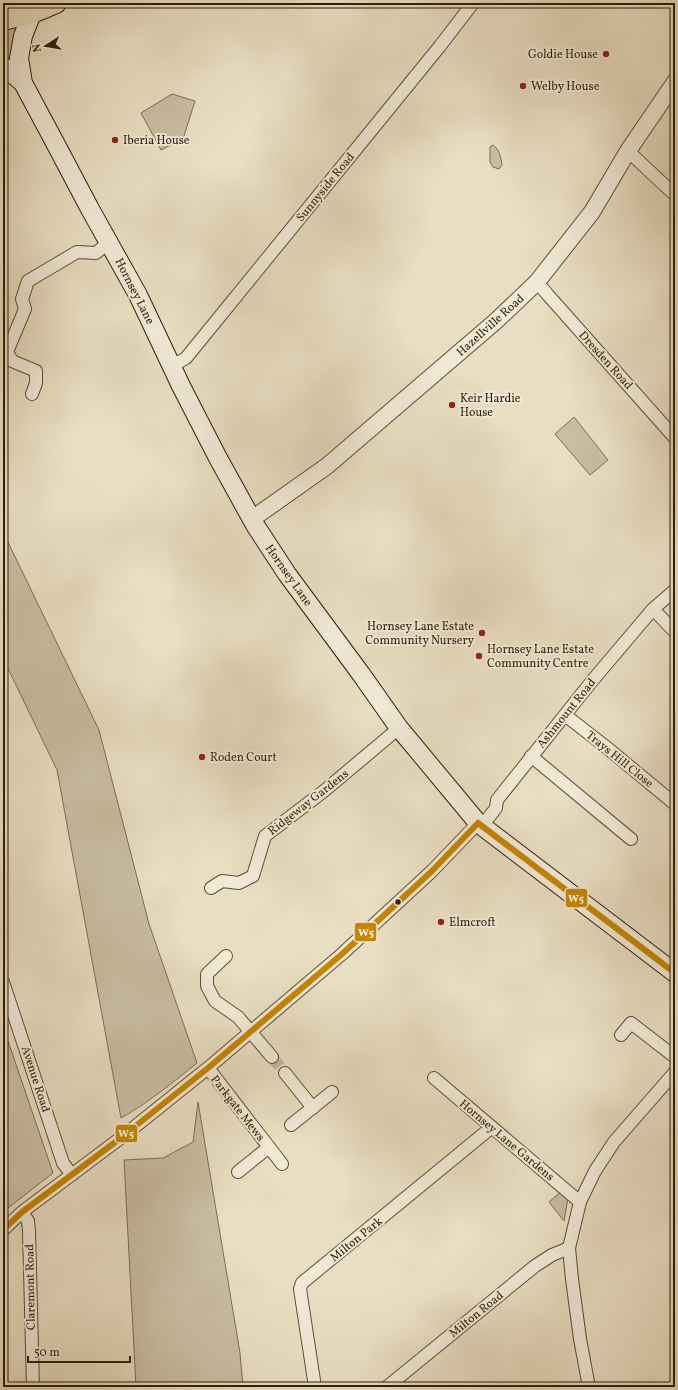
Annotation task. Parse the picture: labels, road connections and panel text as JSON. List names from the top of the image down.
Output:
{
  "streets": {
    "main road": ["Hornsey Lane"],
    "street": [
      "Sunnyside Road",
      "Hazellville Road",
      "Dresden Road",
      "Ashmount Road",
      "Trays Hill Close",
      "Ridgeway Gardens",
      "Avenue Road",
      "Parkgate Mews",
      "Hornsey Lane Gardens",
      "Milton Park",
      "Claremont Road",
      "Milton Road"
    ]
  },
  "crossings": [
    ["Sunnyside Road", "Hornsey Lane"],
    ["Hornsey Lane", "Hazellville Road"],
    ["Hornsey Lane", "Ashmount Road"],
    ["Hornsey Lane", "Ridgeway Gardens"],
    ["Hazellville Road", "Dresden Road"],
    ["Ashmount Road", "Trays Hill Close"],
    ["Ashmount Road", "Avenue Road"],
    ["Ashmount Road", "Parkgate Mews"],
    ["Ashmount Road", "Claremont Road"],
    ["Hornsey Lane Gardens", "Milton Park"]
  ],
  "places": [
    "Goldie House",
    "Welby House",
    "Iberia House",
    "Keir Hardie House",
    "Hornsey Lane Estate Community Nursery",
    "Hornsey Lane Estate Community Centre",
    "Roden Court",
    "Elmcroft"
  ],
  "lines": ["transit line W5"],
  "scale_bar": "50 m",
  "north": "left"
}
